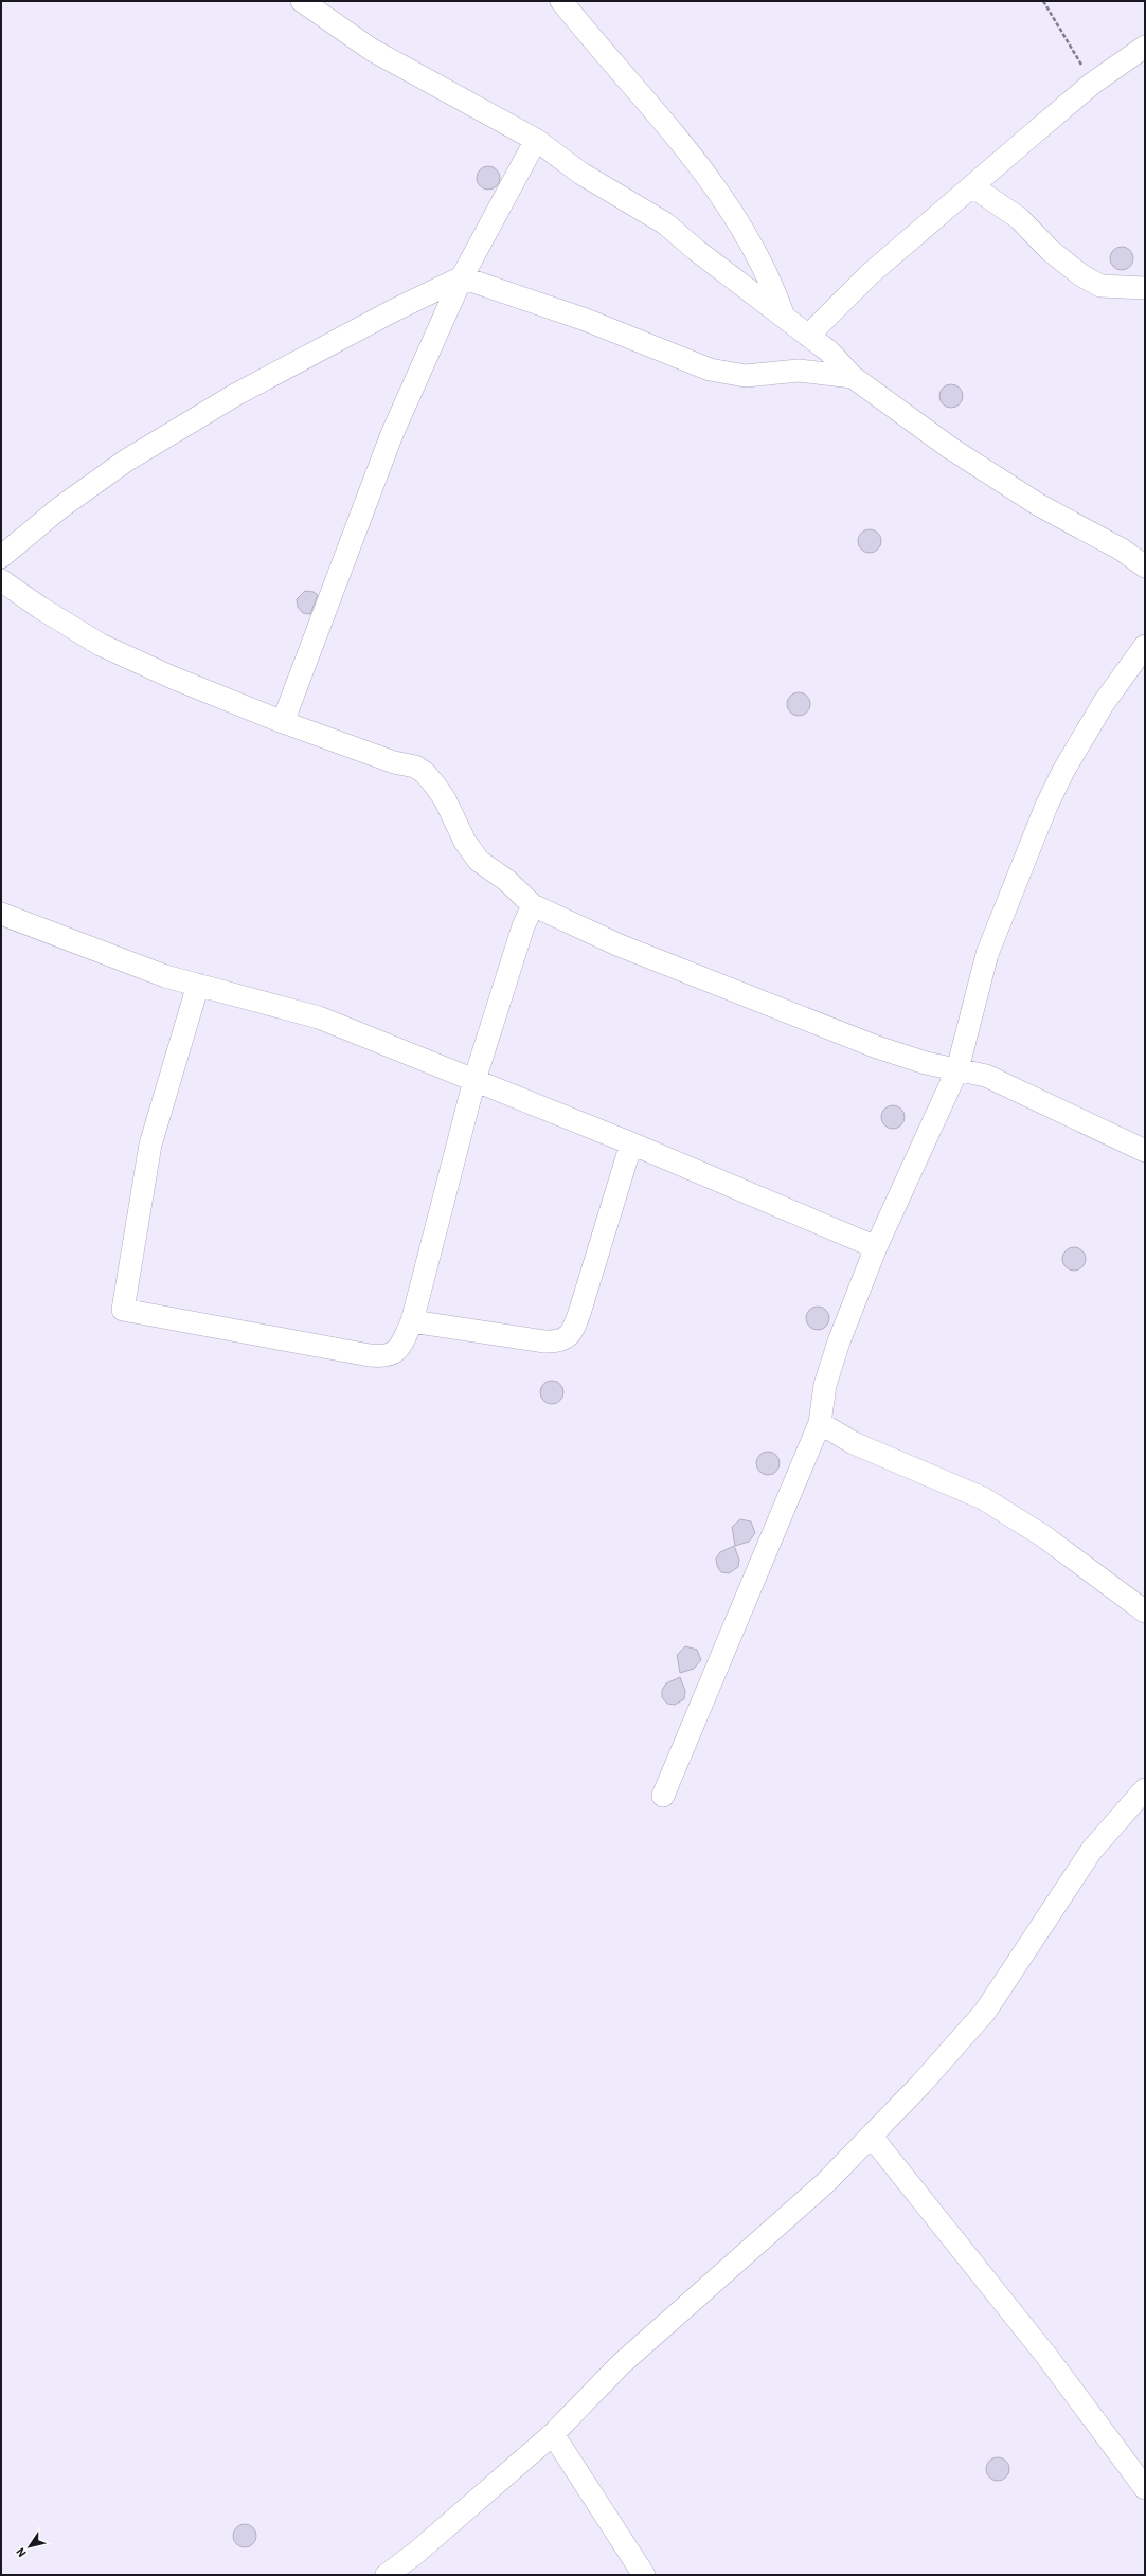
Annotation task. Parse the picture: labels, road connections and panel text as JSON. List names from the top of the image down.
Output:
{
  "north": "bottom left"
}
